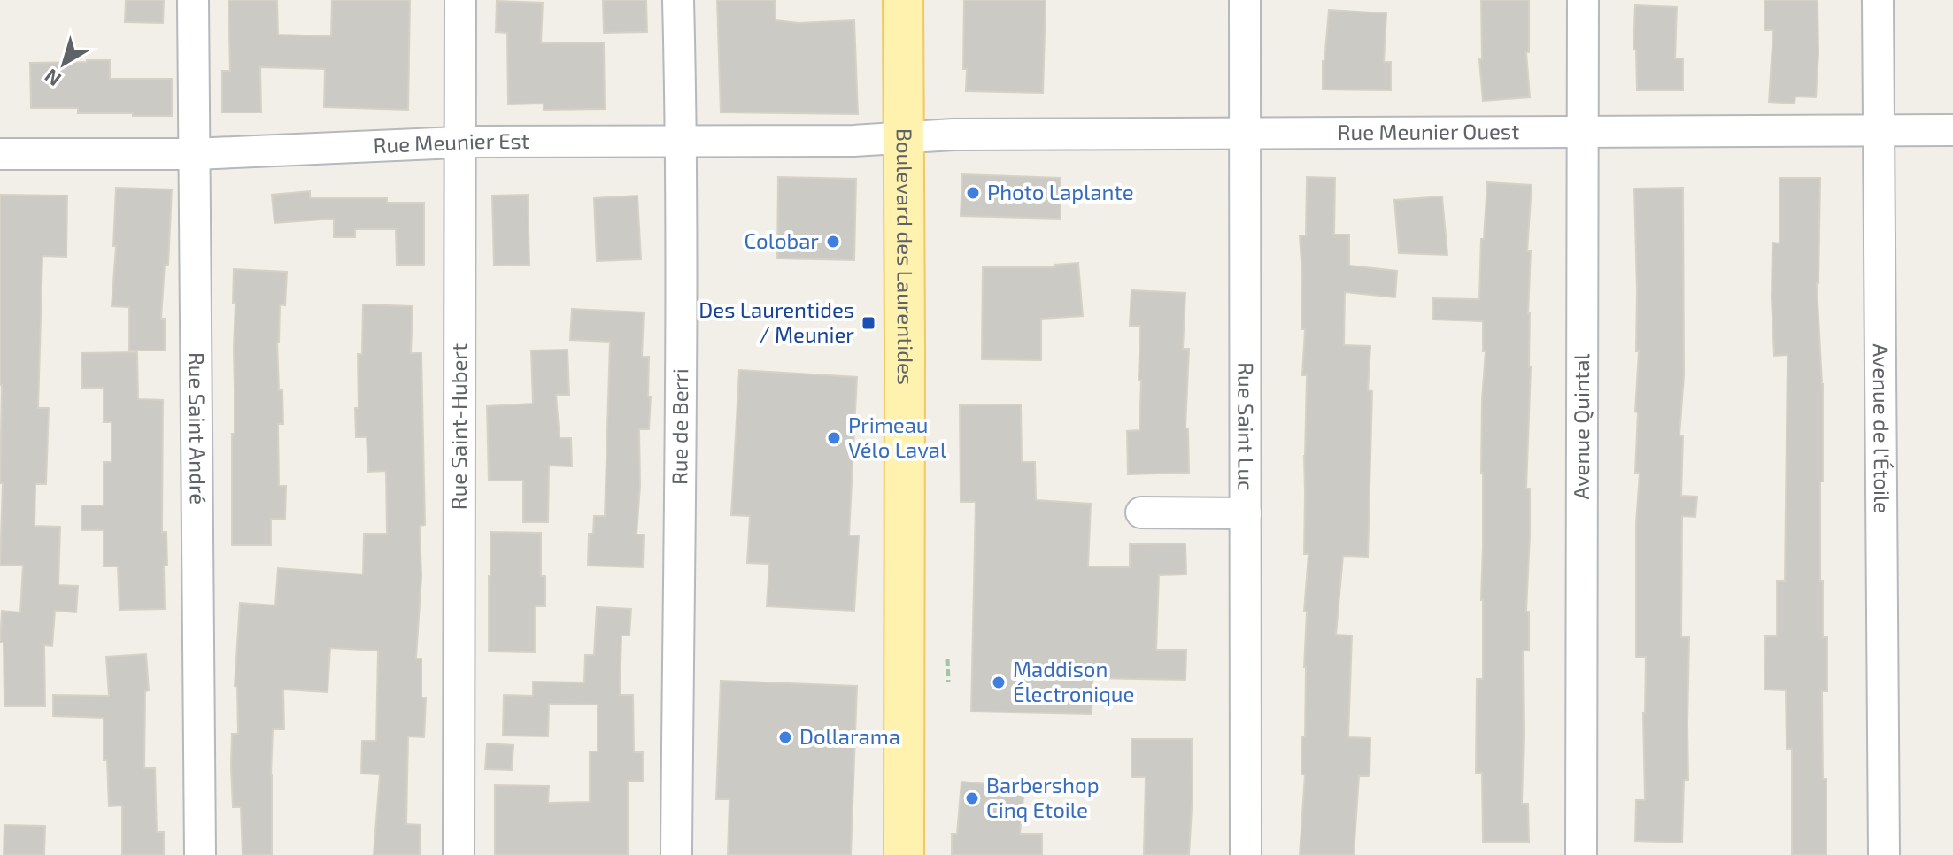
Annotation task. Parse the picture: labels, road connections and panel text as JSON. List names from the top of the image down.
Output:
{
  "streets": {
    "main road": ["Boulevard des Laurentides"],
    "street": [
      "Rue Meunier Ouest",
      "Rue Meunier Est",
      "Rue Saint André",
      "Rue Saint-Hubert",
      "Rue de Berri",
      "Rue Saint Luc",
      "Avenue Quintal",
      "Avenue de l'Étoile"
    ]
  },
  "crossings": [
    ["Rue Meunier Ouest", "Rue Meunier Est"],
    ["Rue Meunier Ouest", "Boulevard des Laurentides"],
    ["Rue Meunier Ouest", "Rue Saint Luc"],
    ["Rue Meunier Ouest", "Avenue Quintal"],
    ["Rue Meunier Ouest", "Avenue de l'Étoile"],
    ["Rue Meunier Est", "Boulevard des Laurentides"],
    ["Rue Meunier Est", "Rue Saint André"],
    ["Rue Meunier Est", "Rue Saint-Hubert"],
    ["Rue Meunier Est", "Rue de Berri"]
  ],
  "places": {
    "other": [
      "Photo Laplante",
      "Colobar",
      "Primeau Vélo Laval",
      "Maddison Électronique",
      "Dollarama",
      "Barbershop Cinq Etoile"
    ],
    "transit": ["Des Laurentides / Meunier"]
  },
  "north": "bottom left"
}
